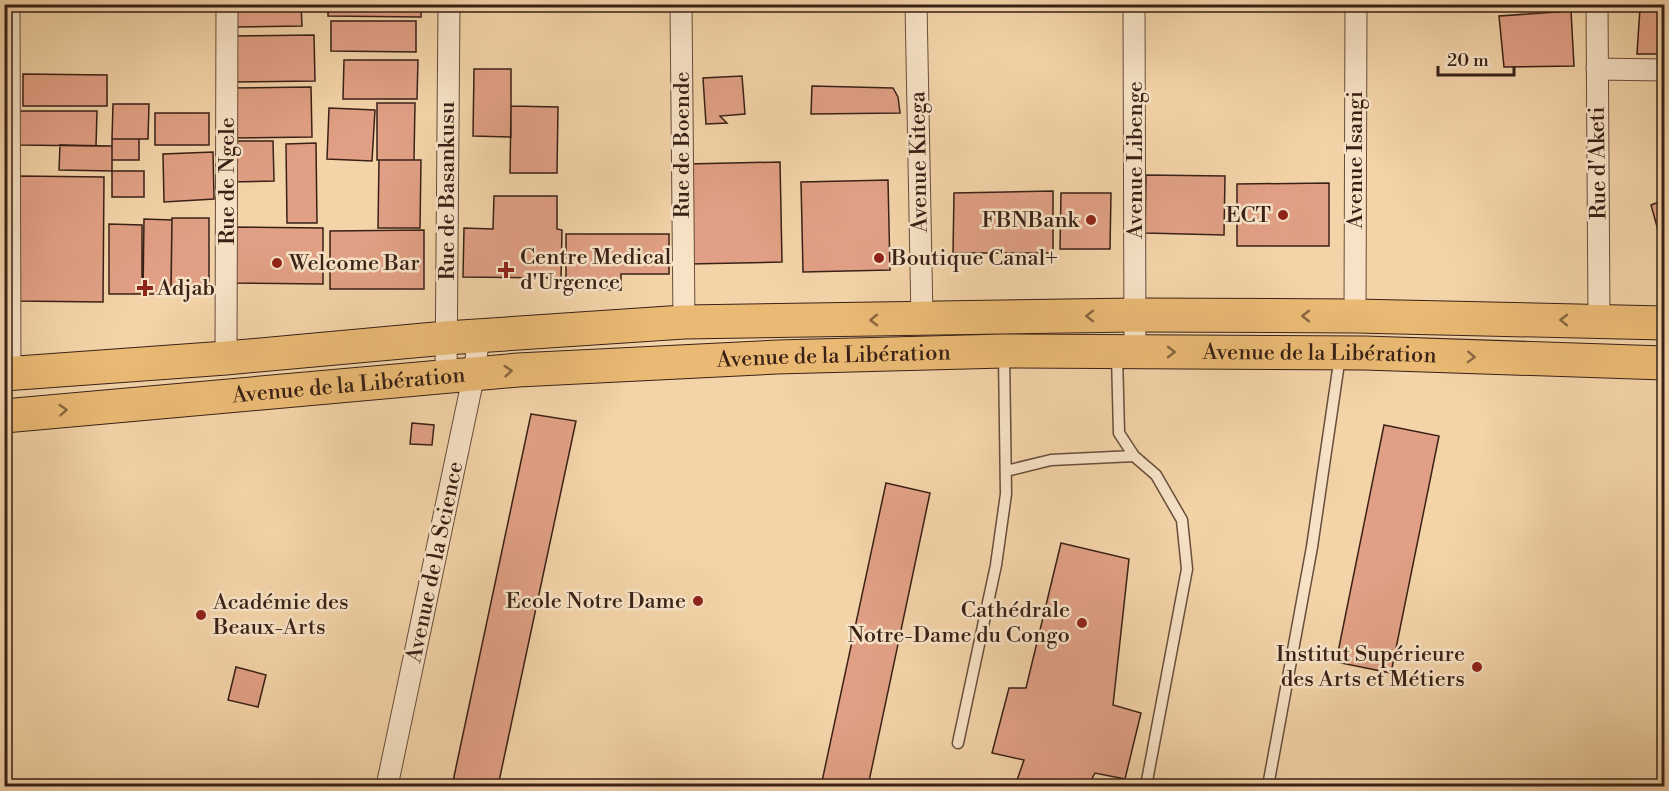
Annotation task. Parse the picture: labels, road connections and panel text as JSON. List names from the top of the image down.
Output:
{
  "streets": {
    "main road": ["Avenue de la Libération"],
    "street": [
      "Rue de Boende",
      "Avenue Libenge",
      "Avenue Isangi",
      "Avenue Kitega",
      "Rue d'Aketi",
      "Rue de Ngele",
      "Rue de Basankusu",
      "Avenue de la Science"
    ]
  },
  "crossings": [
    ["Rue de Boende", "Avenue de la Libération"],
    ["Avenue Libenge", "Avenue de la Libération"],
    ["Avenue Isangi", "Avenue de la Libération"],
    ["Avenue Kitega", "Avenue de la Libération"],
    ["Rue d'Aketi", "Avenue de la Libération"],
    ["Rue de Ngele", "Avenue de la Libération"],
    ["Rue de Basankusu", "Avenue de la Libération"],
    ["Rue de Basankusu", "Avenue de la Science"],
    ["Avenue de la Libération", "Avenue de la Science"]
  ],
  "places": {
    "other": [
      "ECT",
      "FBNBank",
      "Boutique Canal+",
      "Welcome Bar",
      "Ecole Notre Dame",
      "Académie des Beaux-Arts",
      "Cathédrale Notre-Dame du Congo",
      "Institut Supérieure des Arts et Métiers"
    ],
    "health": ["Centre Medical d'Urgence", "Adjab"]
  },
  "scale_bar": "20 m"
}
